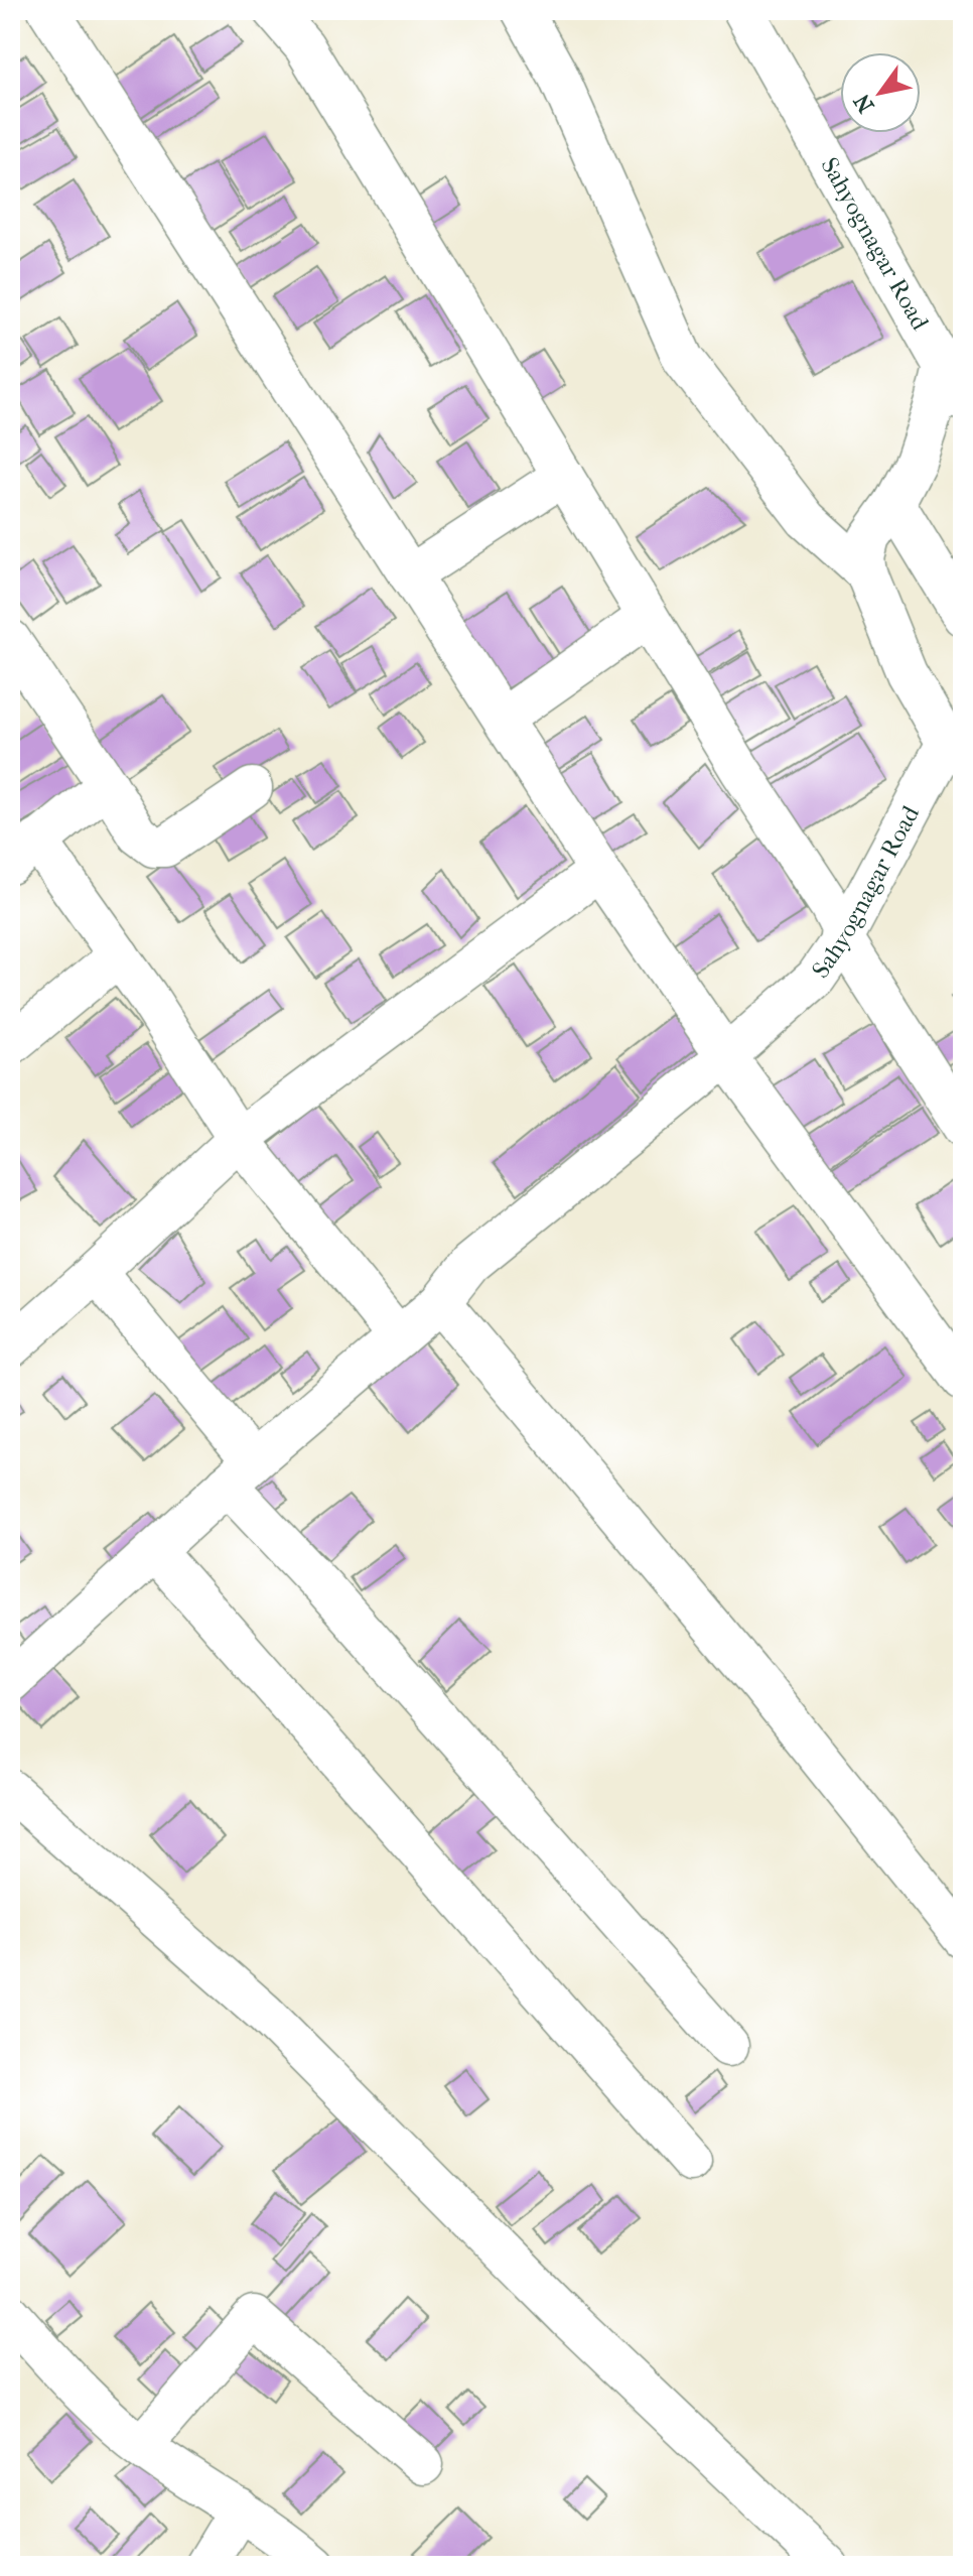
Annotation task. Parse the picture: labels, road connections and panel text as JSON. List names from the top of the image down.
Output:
{
  "streets": {
    "street": ["Sahyognagar Road"]
  },
  "north": "bottom left"
}
